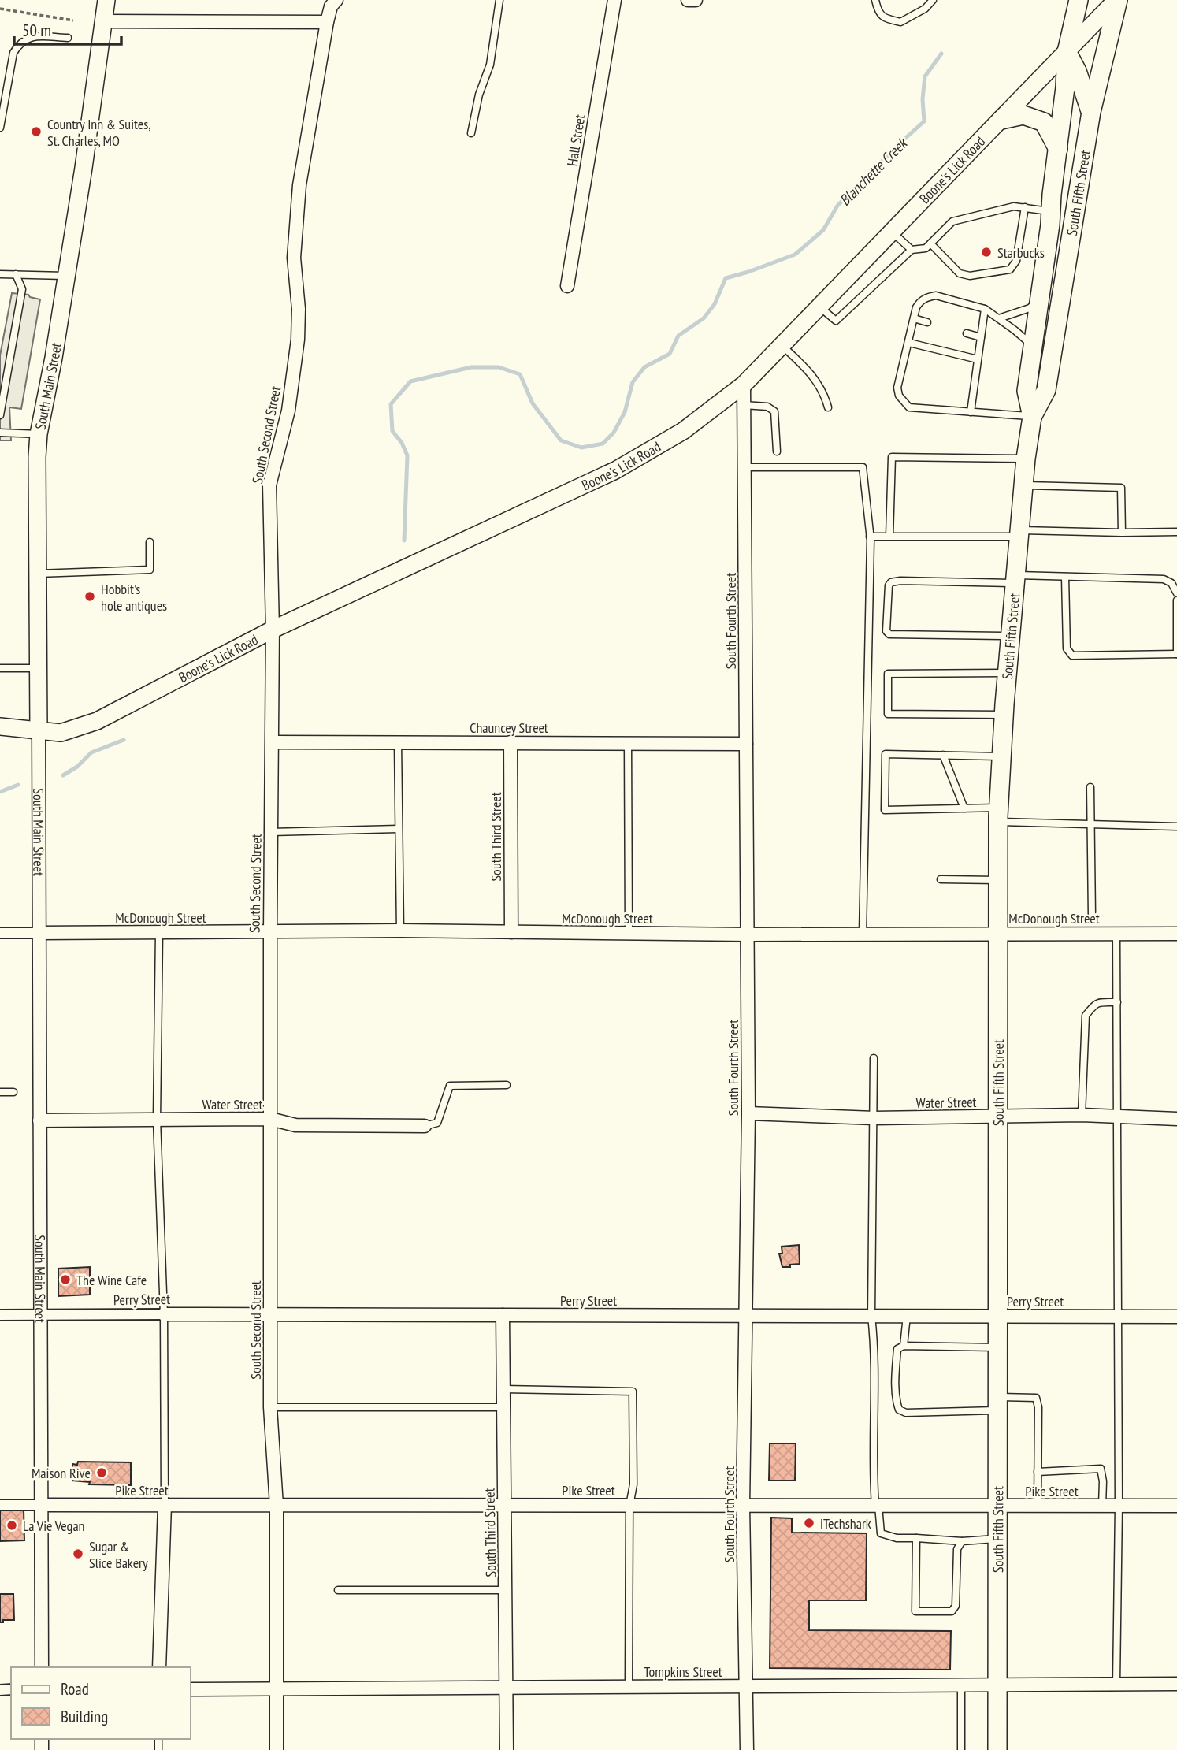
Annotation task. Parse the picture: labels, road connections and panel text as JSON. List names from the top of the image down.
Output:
{
  "streets": {
    "main road": ["South Fifth Street"],
    "street": [
      "Hall Street",
      "Boone's Lick Road",
      "South Main Street",
      "South Second Street",
      "South Fourth Street",
      "Chauncey Street",
      "South Third Street",
      "McDonough Street",
      "Water Street",
      "Perry Street",
      "Pike Street",
      "Tompkins Street"
    ]
  },
  "crossings": [
    ["Boone's Lick Road", "South Fifth Street"],
    ["Boone's Lick Road", "South Main Street"],
    ["Boone's Lick Road", "South Second Street"],
    ["Boone's Lick Road", "South Fourth Street"],
    ["South Fifth Street", "McDonough Street"],
    ["South Fifth Street", "Water Street"],
    ["South Fifth Street", "Perry Street"],
    ["South Fifth Street", "Pike Street"],
    ["South Fifth Street", "Tompkins Street"],
    ["South Main Street", "McDonough Street"],
    ["South Main Street", "Water Street"],
    ["South Main Street", "Perry Street"],
    ["South Main Street", "Pike Street"],
    ["South Second Street", "Chauncey Street"],
    ["South Second Street", "McDonough Street"],
    ["South Second Street", "Water Street"],
    ["South Second Street", "Perry Street"],
    ["South Second Street", "Pike Street"],
    ["South Second Street", "Tompkins Street"],
    ["South Fourth Street", "Chauncey Street"],
    ["South Fourth Street", "McDonough Street"],
    ["South Fourth Street", "Water Street"],
    ["South Fourth Street", "Perry Street"],
    ["South Fourth Street", "Pike Street"],
    ["South Fourth Street", "Tompkins Street"],
    ["Chauncey Street", "South Third Street"],
    ["South Third Street", "McDonough Street"],
    ["South Third Street", "Perry Street"],
    ["South Third Street", "Pike Street"],
    ["South Third Street", "Tompkins Street"]
  ],
  "water": ["Blanchette Creek"],
  "places": [
    "Country Inn & Suites, St. Charles, MO",
    "Starbucks",
    "Hobbit's hole antiques",
    "The Wine Cafe",
    "Maison Rive",
    "iTechshark",
    "La Vie Vegan",
    "Sugar & Slice Bakery"
  ],
  "legend": ["Road", "Building"],
  "scale_bar": "50 m"
}
